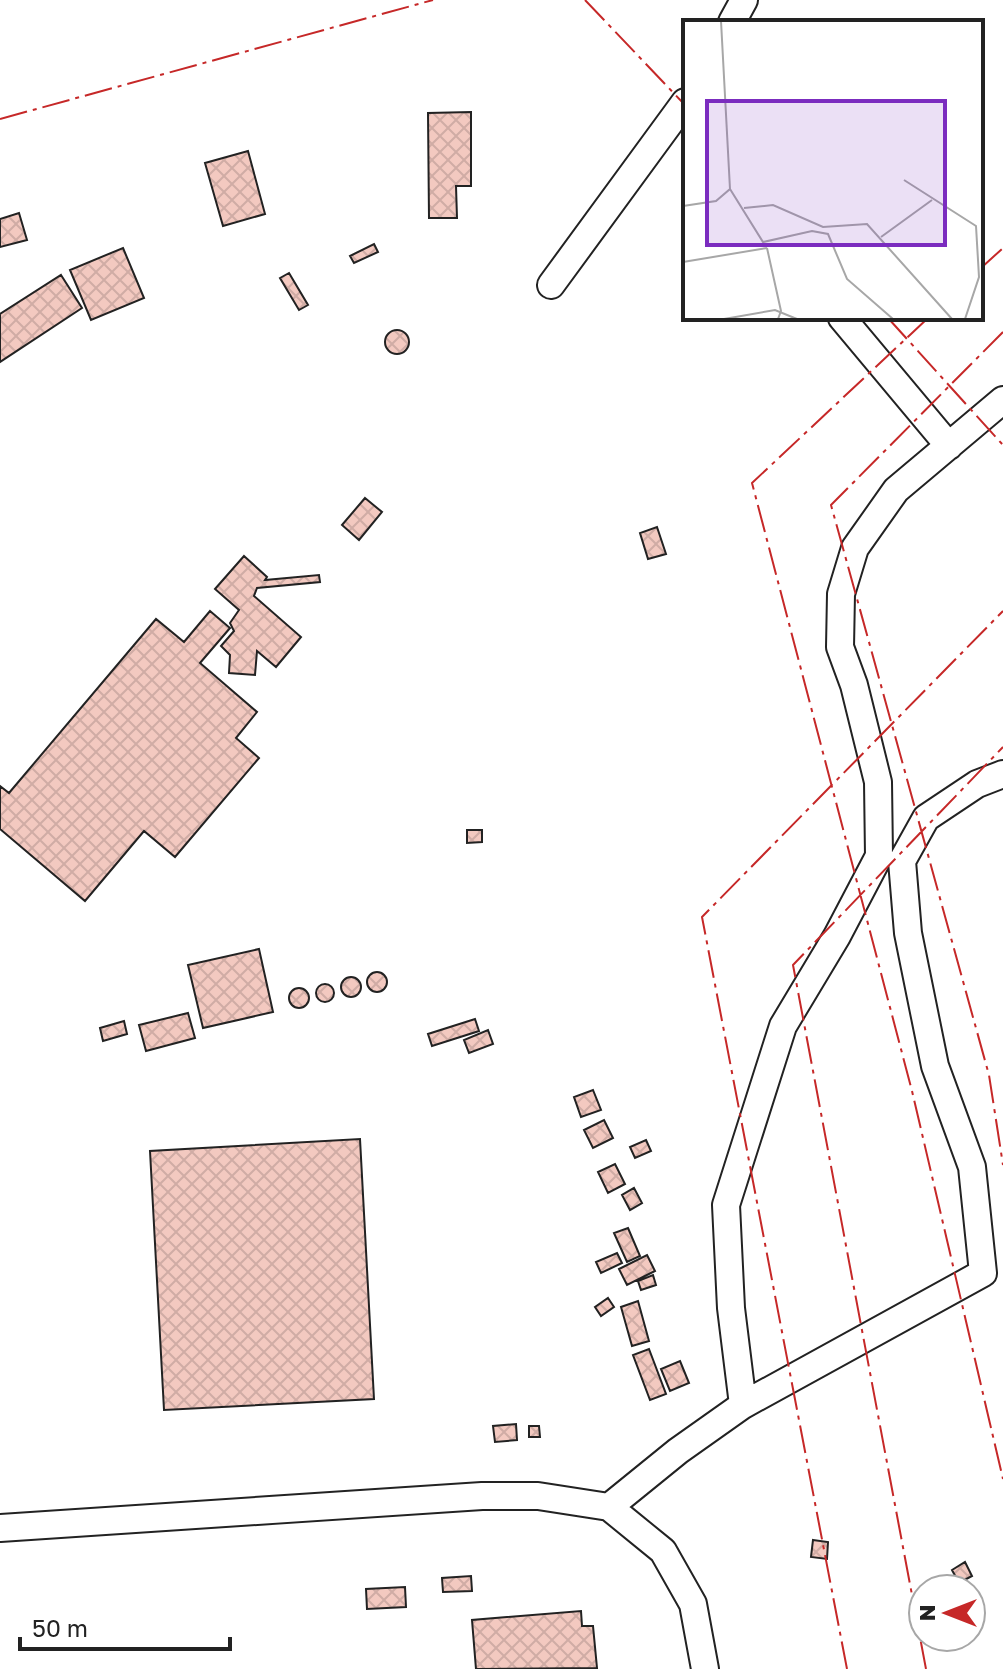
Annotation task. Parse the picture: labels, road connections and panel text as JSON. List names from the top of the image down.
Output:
{
  "scale_bar": "50 m",
  "north": "left"
}
